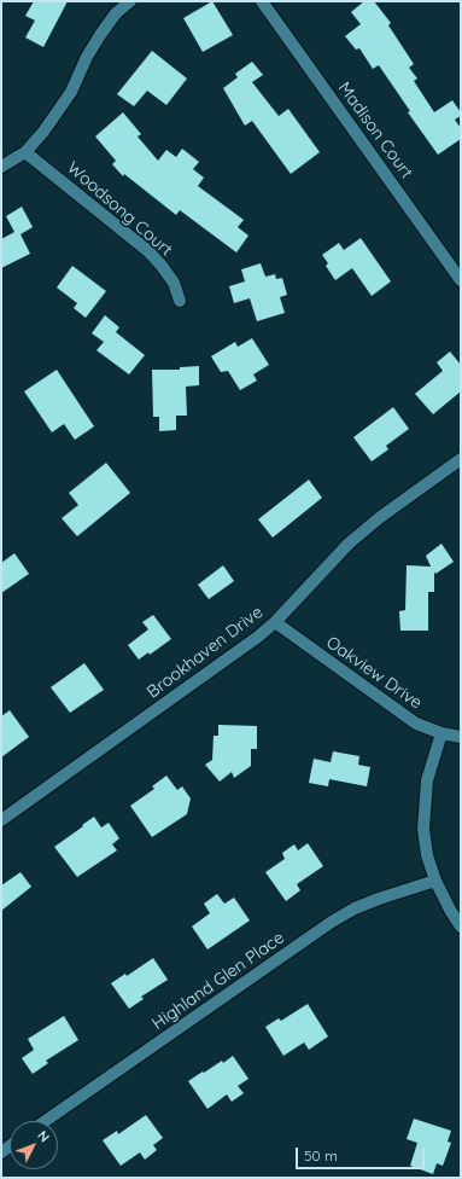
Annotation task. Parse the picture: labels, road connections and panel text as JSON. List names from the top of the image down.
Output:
{
  "streets": {
    "street": [
      "Madison Court",
      "Woodsong Court",
      "Brookhaven Drive",
      "Oakview Drive",
      "Highland Glen Place"
    ]
  },
  "crossings": [
    ["Brookhaven Drive", "Oakview Drive"]
  ],
  "scale_bar": "50 m",
  "north": "top right"
}
